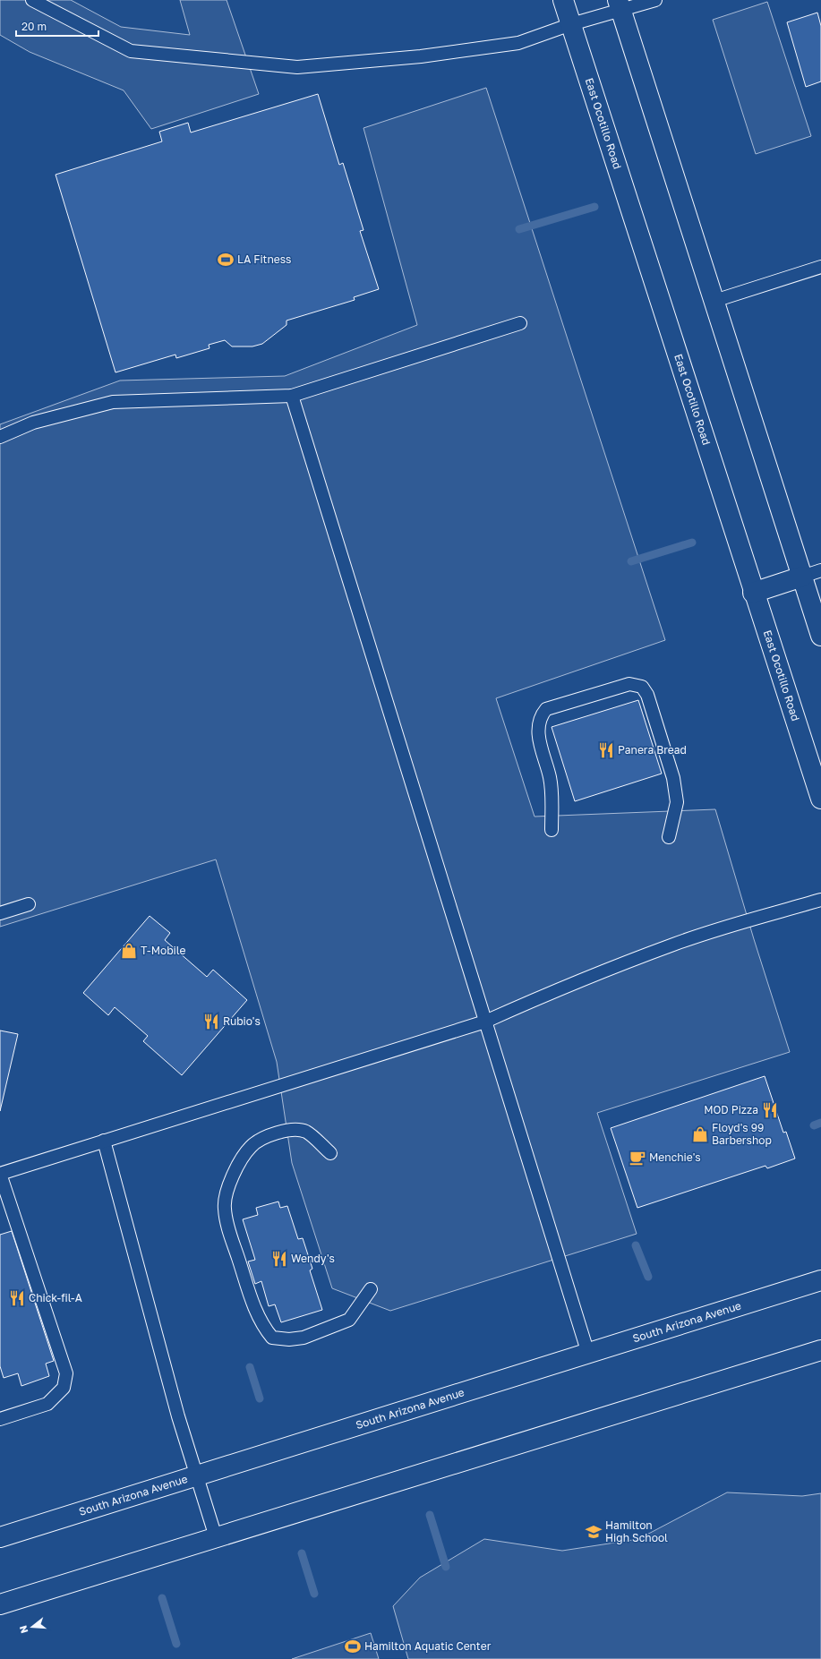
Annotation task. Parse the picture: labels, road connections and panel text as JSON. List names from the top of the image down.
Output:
{
  "streets": {
    "main road": ["East Ocotillo Road", "South Arizona Avenue"]
  },
  "places": {
    "sports": ["LA Fitness", "Hamilton Aquatic Center"],
    "restaurant": [
      "Panera Bread",
      "Rubio's",
      "MOD Pizza",
      "Wendy's",
      "Chick-fil-A"
    ],
    "shop": ["T-Mobile", "Floyd's 99 Barbershop"],
    "cafe": ["Menchie's"],
    "school or university": ["Hamilton High School"]
  },
  "scale_bar": "20 m",
  "north": "left"
}
